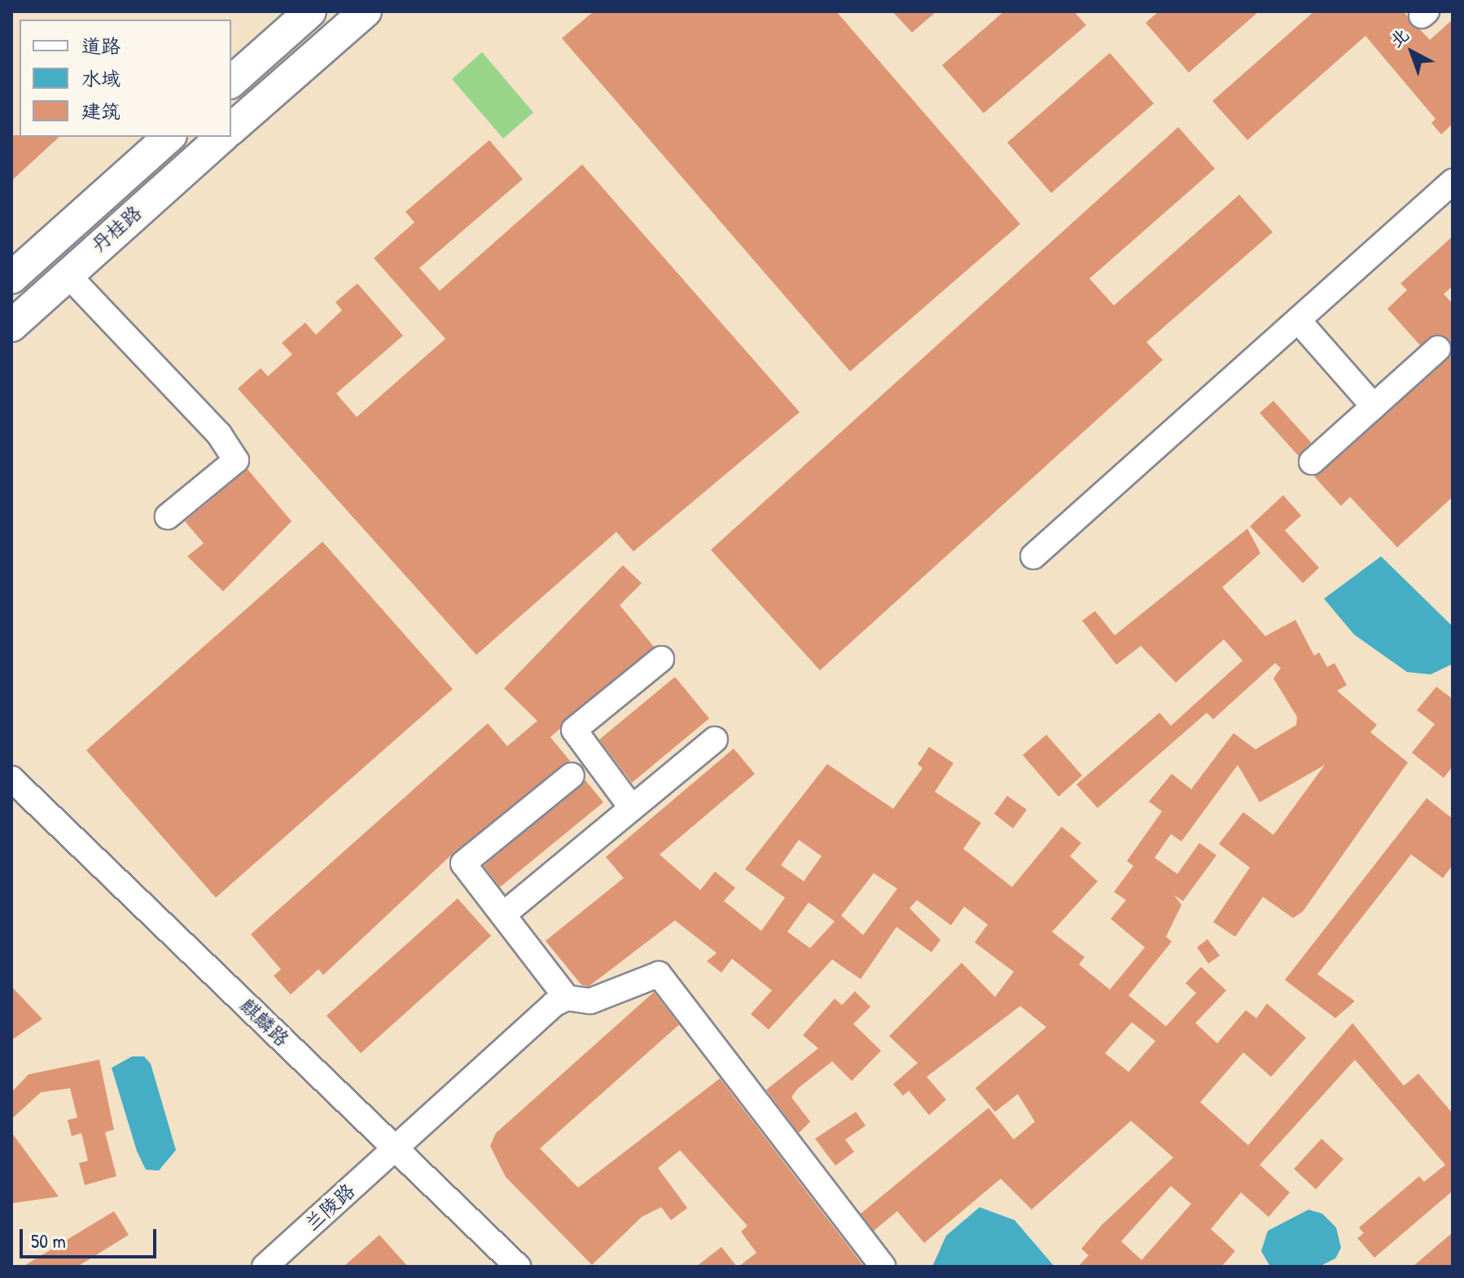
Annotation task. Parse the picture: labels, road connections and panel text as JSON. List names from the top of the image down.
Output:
{
  "streets": {
    "main road": ["丹桂路"],
    "street": ["麒麟路", "兰陵路"]
  },
  "crossings": [
    ["麒麟路", "兰陵路"]
  ],
  "legend": ["道路", "水域", "建筑"],
  "scale_bar": "50 m",
  "north": "top left"
}
